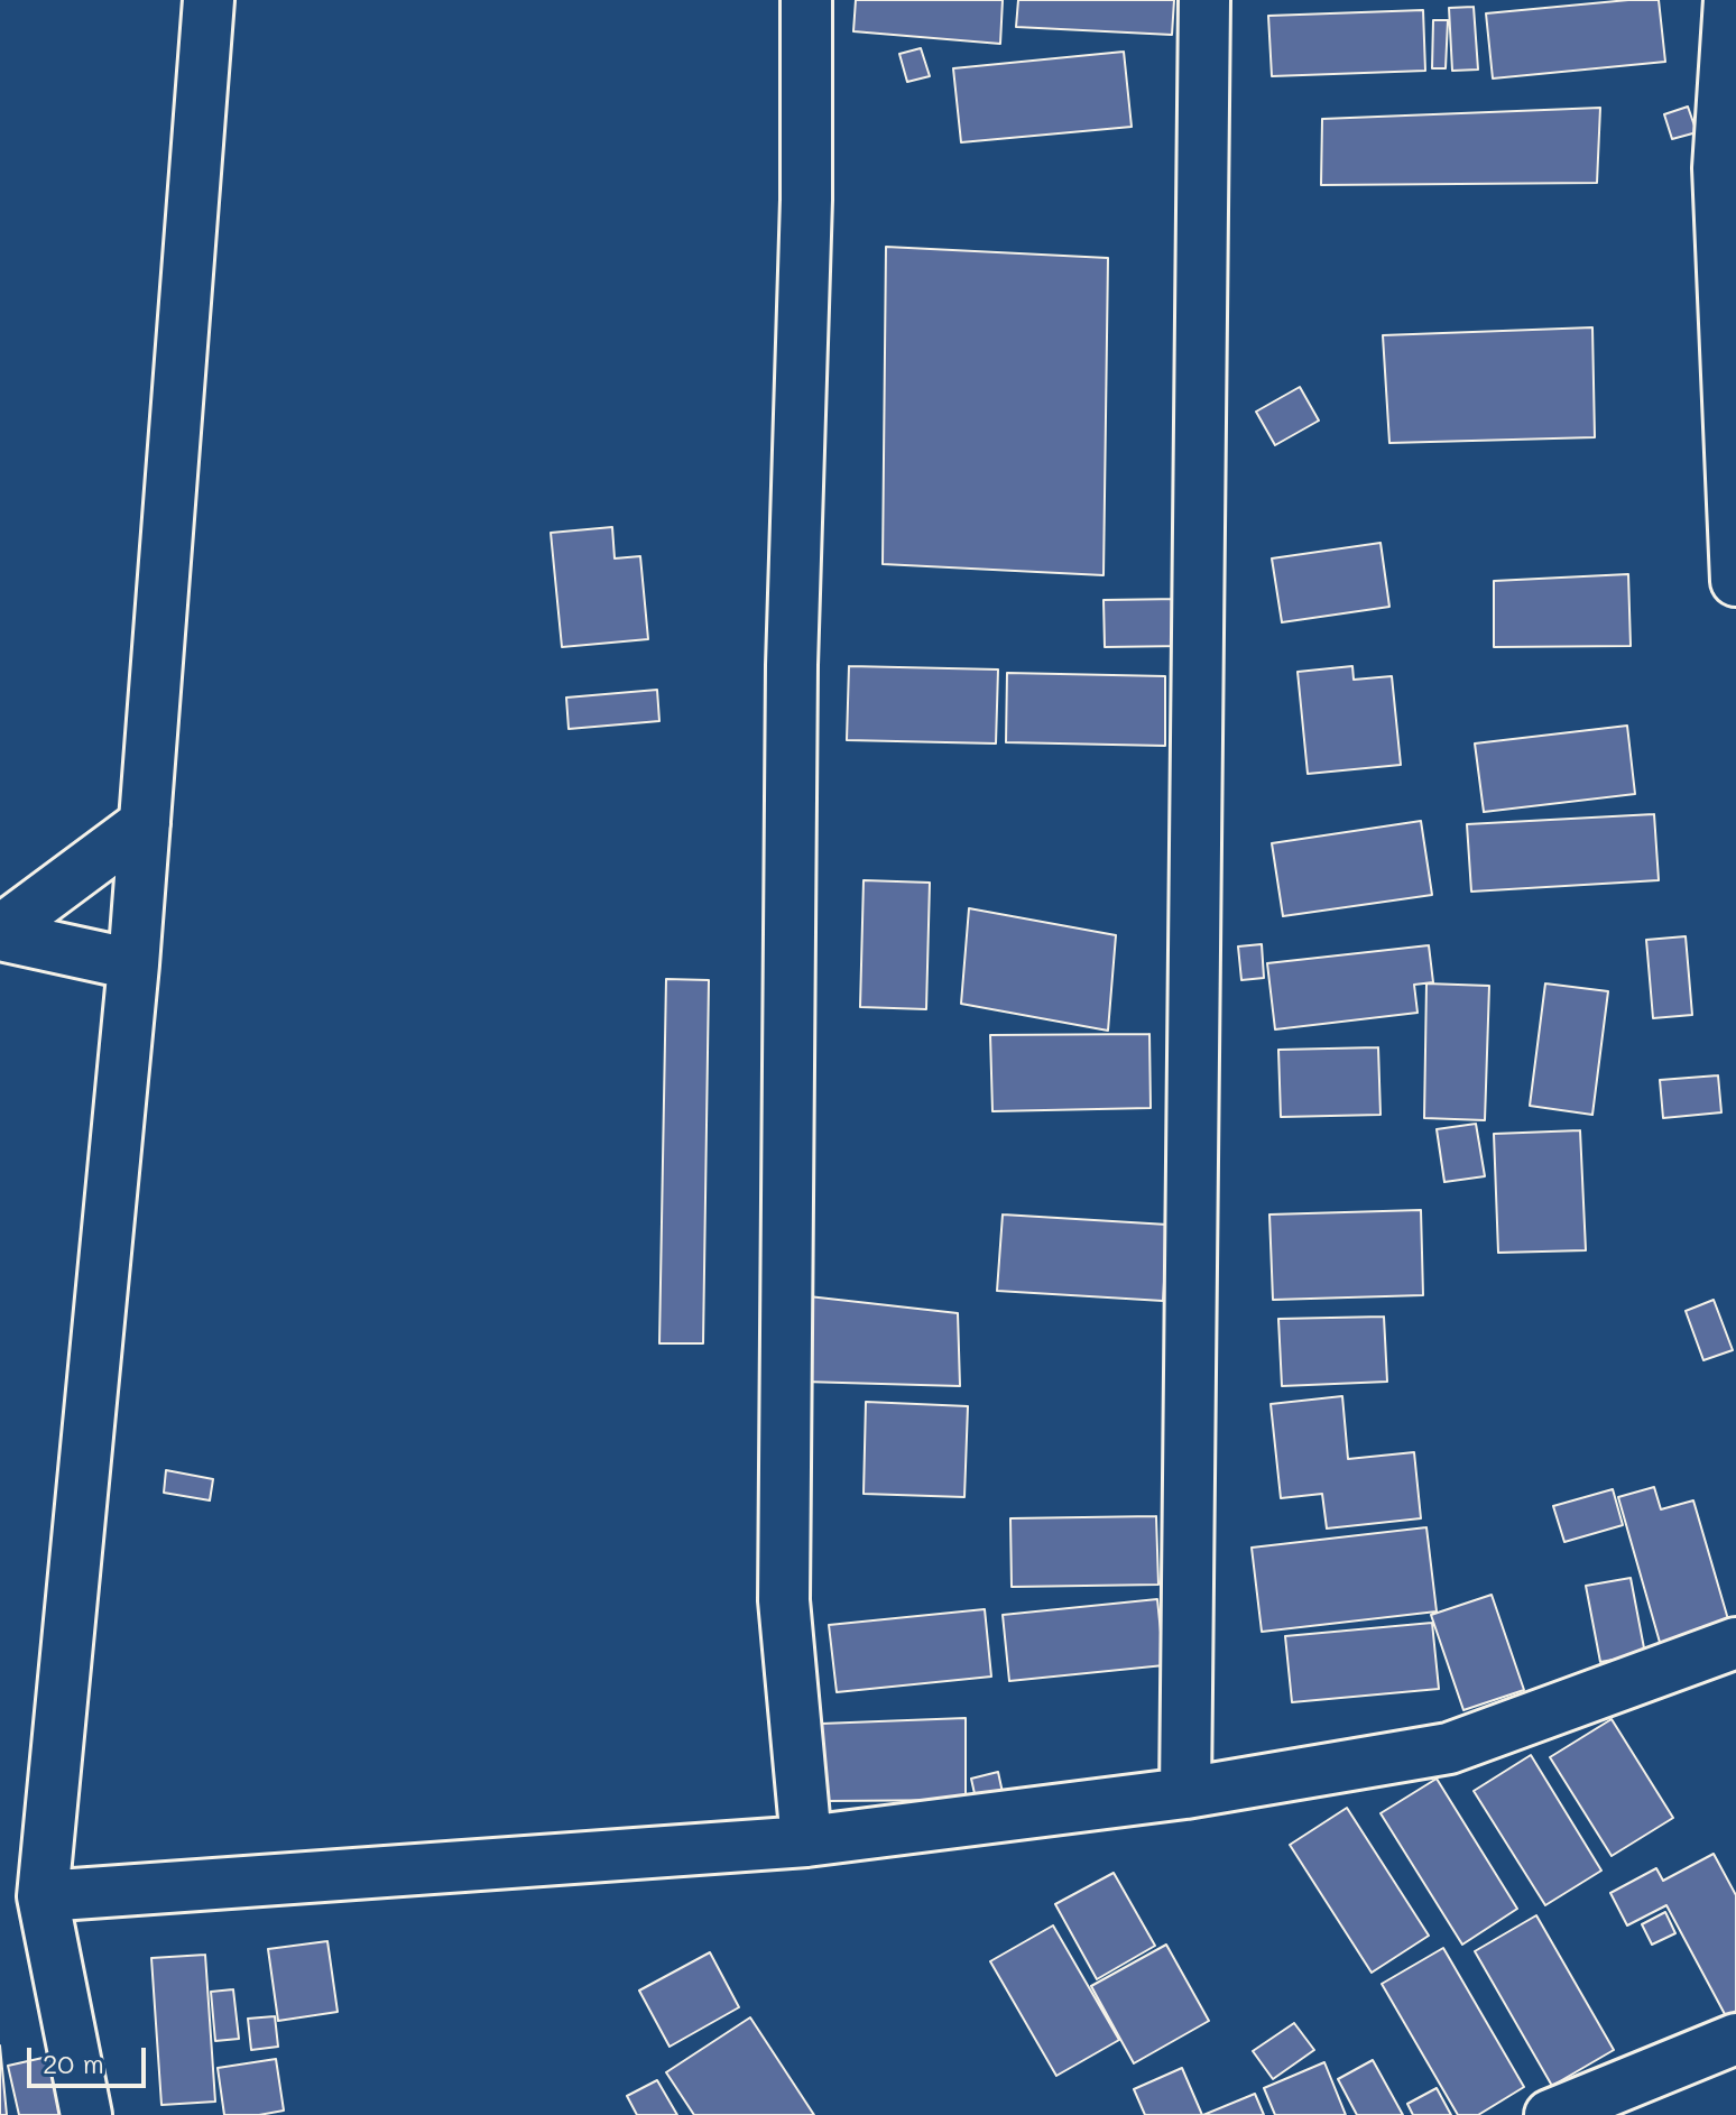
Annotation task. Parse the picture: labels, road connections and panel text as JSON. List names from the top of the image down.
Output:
{
  "scale_bar": "20 m"
}
